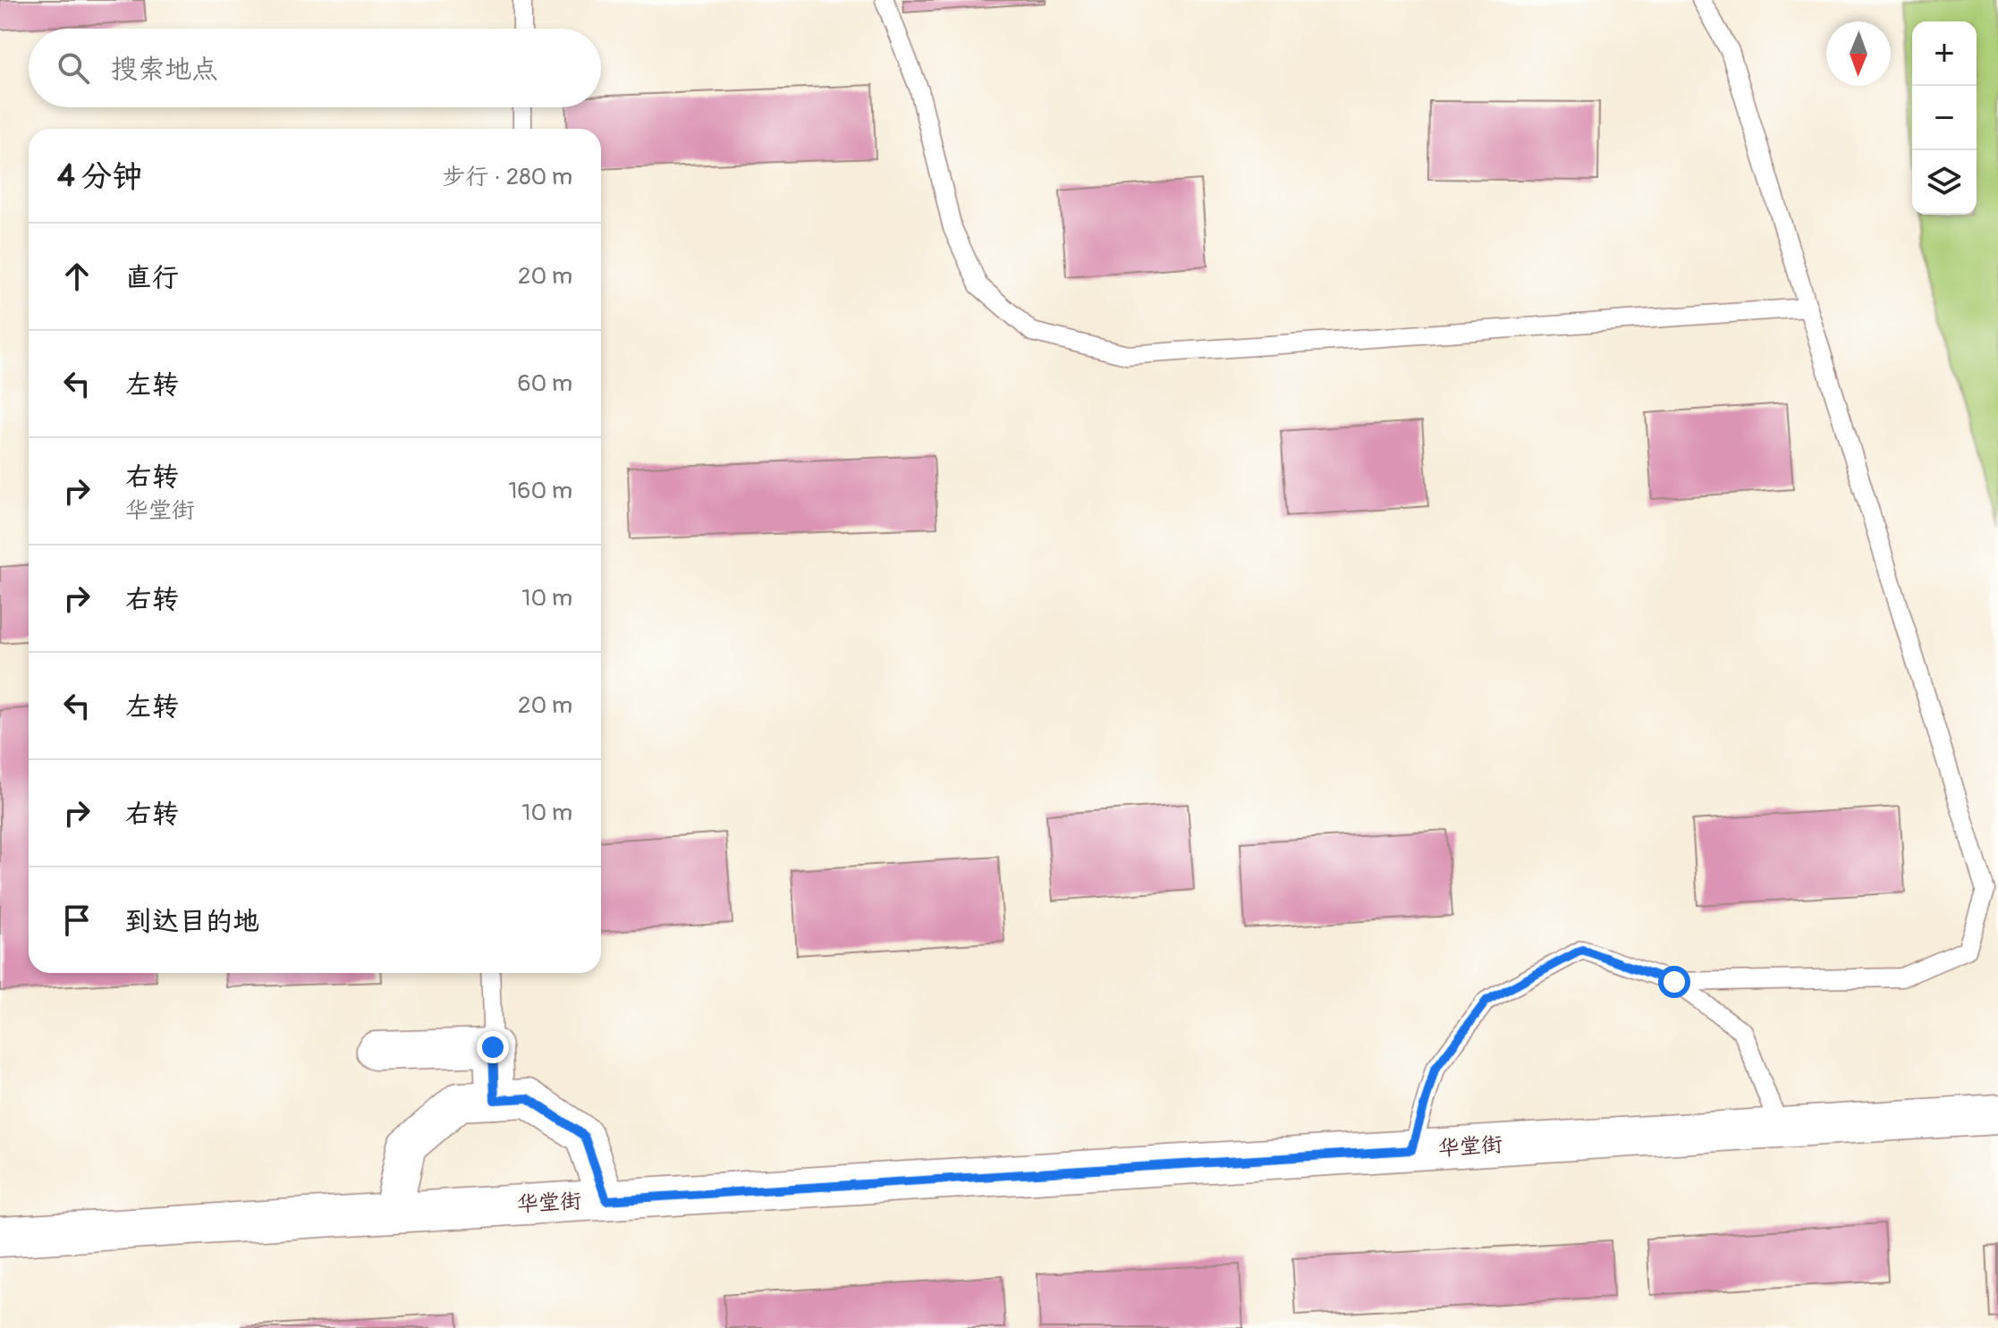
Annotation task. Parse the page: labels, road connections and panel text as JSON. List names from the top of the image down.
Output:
{
  "streets": {
    "street": ["华堂街"]
  },
  "north": "bottom",
  "page": {
    "map_buttons": ["+", "−"],
    "search": "搜索地点",
    "heading": ["4 分钟", "步行 · 280 m"],
    "list": [
      ["直行", "20 m"],
      ["左转", "60 m"],
      ["右转", "华堂街", "160 m"],
      ["右转", "10 m"],
      ["左转", "20 m"],
      ["右转", "10 m"],
      "到达目的地"
    ]
  }
}
